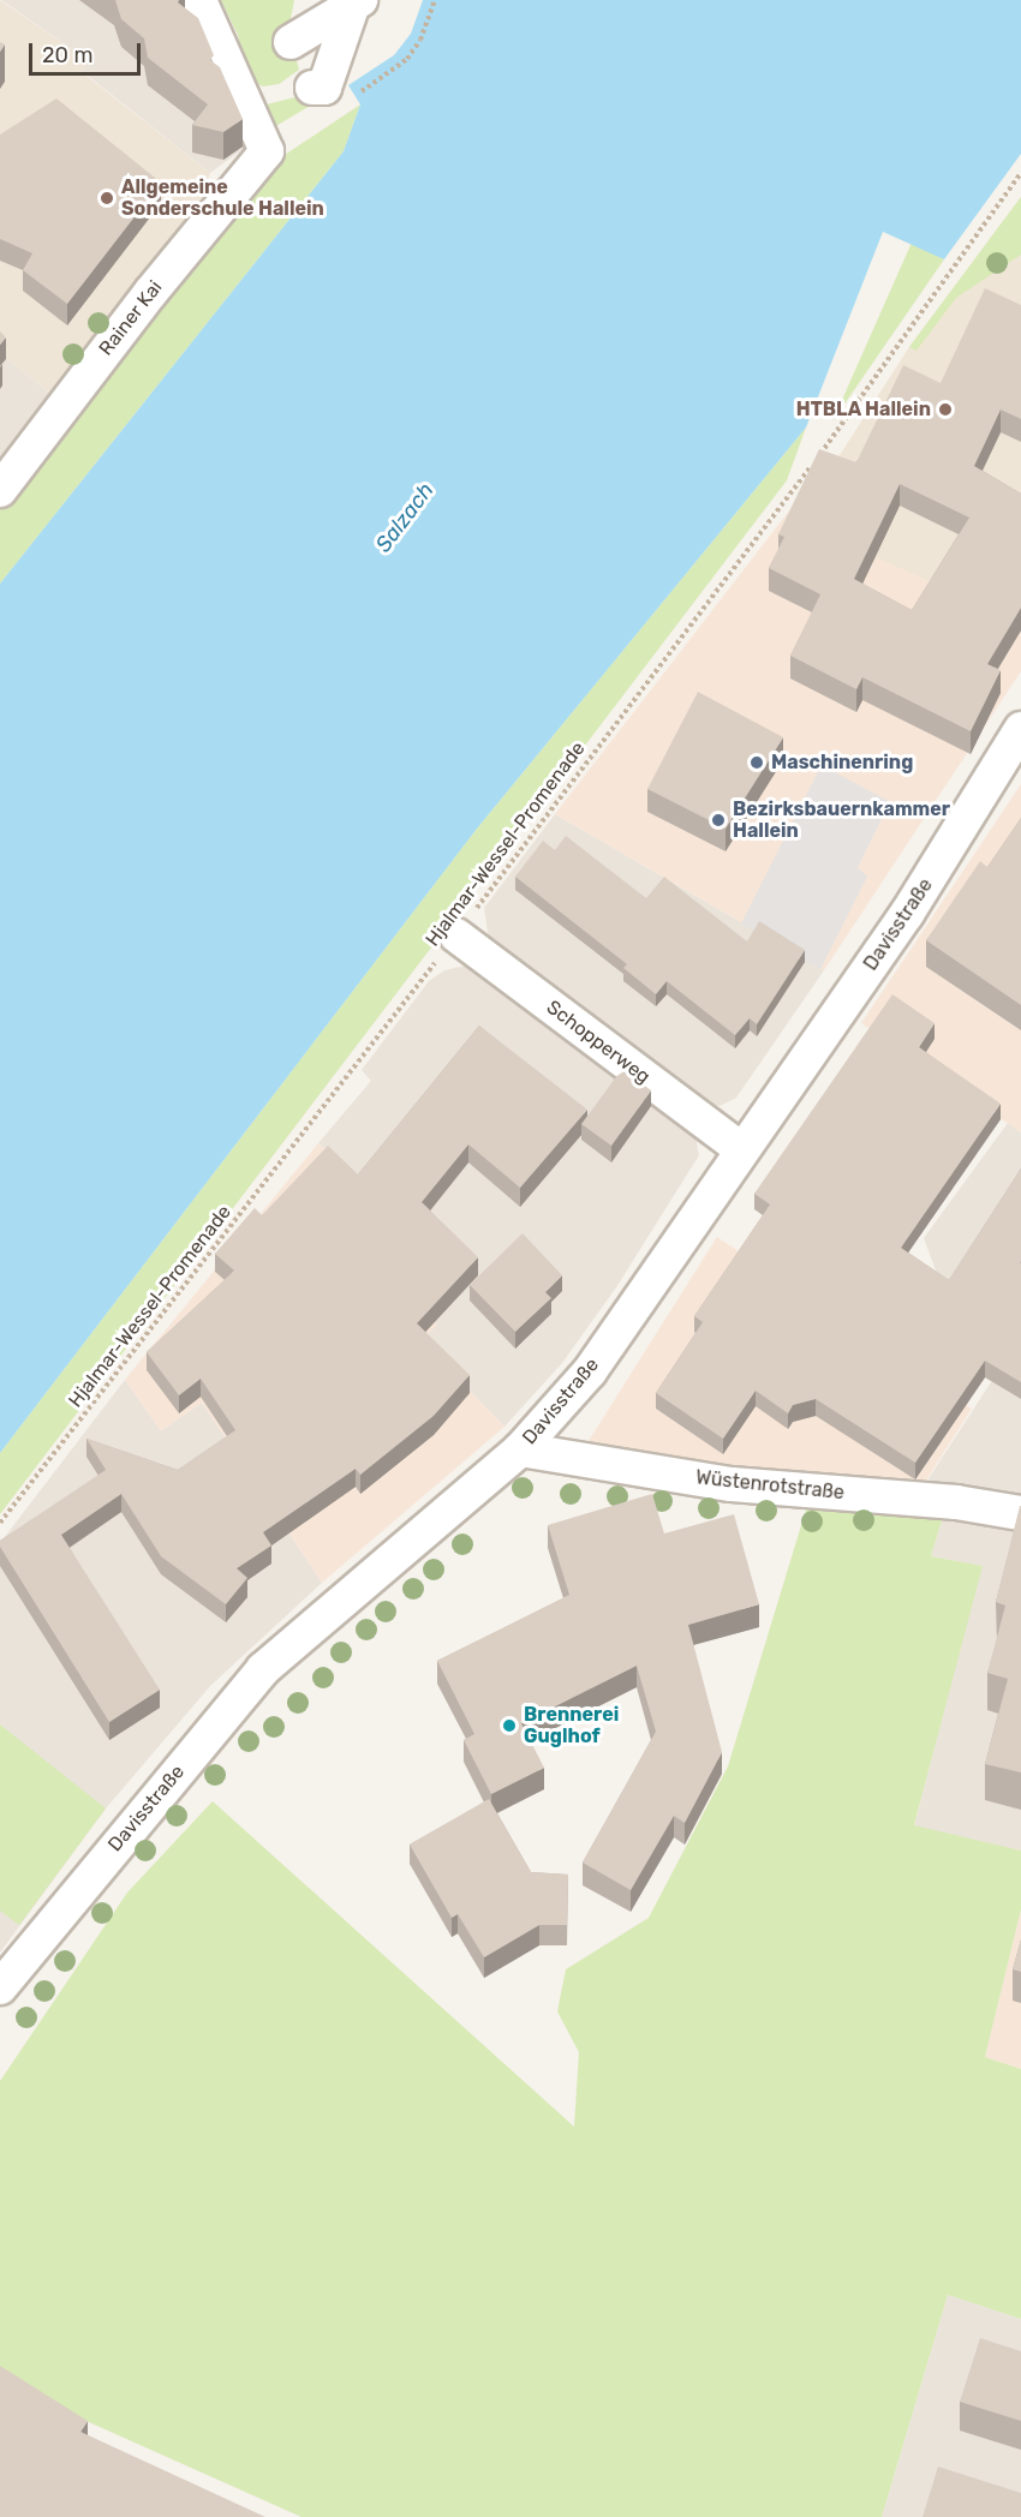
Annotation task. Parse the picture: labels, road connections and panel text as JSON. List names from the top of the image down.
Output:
{
  "streets": {
    "street": [
      "Rainer Kai",
      "Davisstraße",
      "Schopperweg",
      "Wüstenrotstraße"
    ],
    "path": ["Hjalmar-Wessel-Promenade"]
  },
  "crossings": [
    ["Hjalmar-Wessel-Promenade", "Schopperweg"],
    ["Davisstraße", "Schopperweg"],
    ["Davisstraße", "Wüstenrotstraße"]
  ],
  "water": ["Salzach"],
  "places": [
    "Allgemeine Sonderschule Hallein",
    "HTBLA Hallein",
    "Maschinenring",
    "Bezirksbauernkammer Hallein",
    "Brennerei Guglhof"
  ],
  "scale_bar": "20 m"
}
